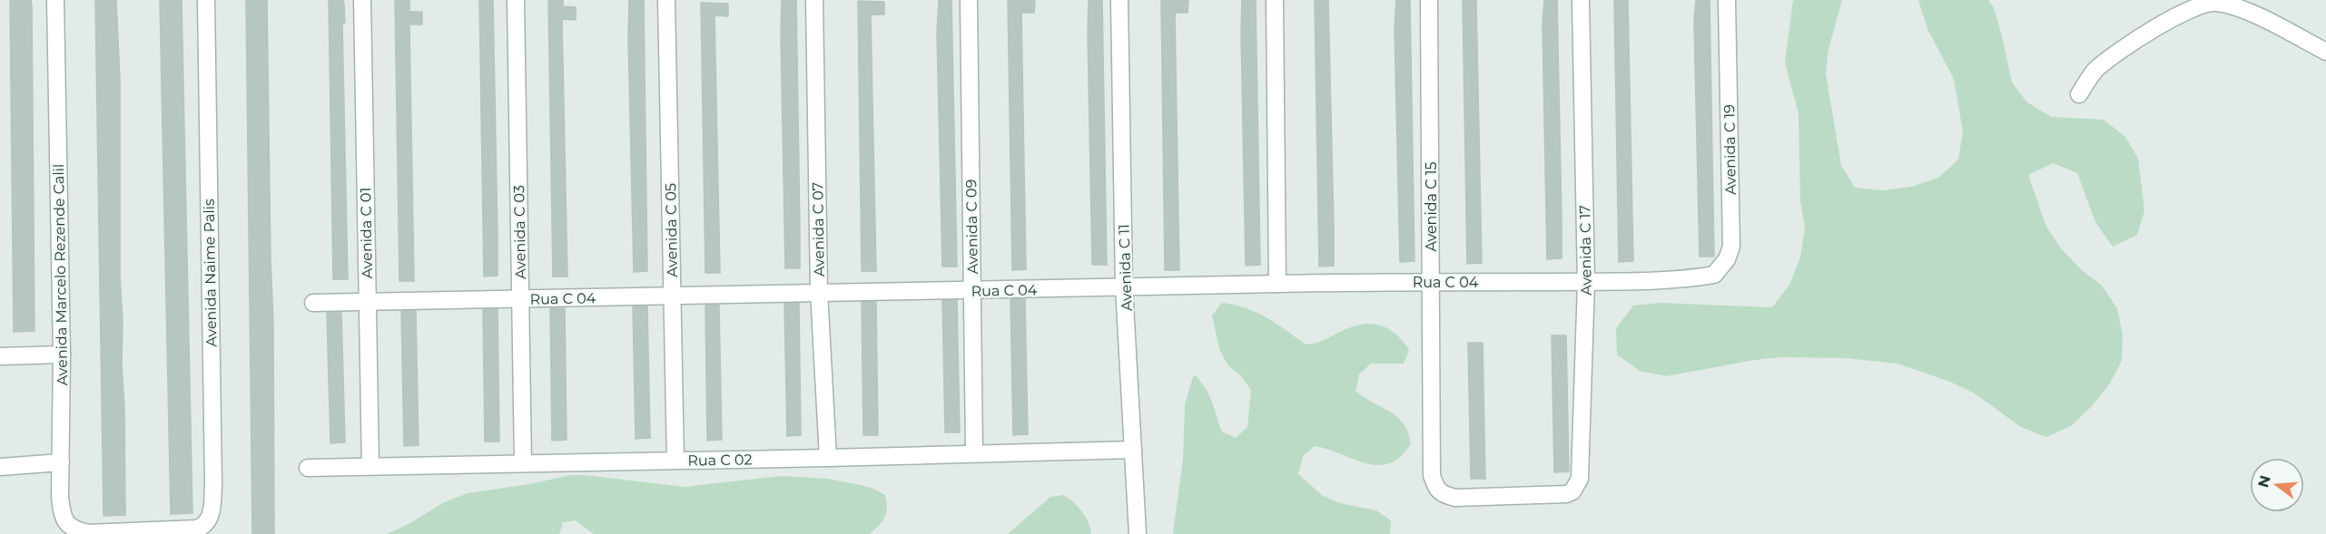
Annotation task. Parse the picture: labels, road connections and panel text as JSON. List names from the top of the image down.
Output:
{
  "streets": {
    "street": [
      "Avenida C 19",
      "Avenida C 15",
      "Avenida C 09",
      "Avenida C 07",
      "Avenida C 05",
      "Avenida C 03",
      "Avenida C 01",
      "Avenida C 17",
      "Avenida C 11",
      "Avenida Naime Palis",
      "Avenida Marcelo Rezende Calil",
      "Rua C 04",
      "Rua C 02"
    ]
  },
  "crossings": [
    ["Avenida C 19", "Rua C 04"],
    ["Avenida C 15", "Avenida C 17"],
    ["Avenida C 15", "Rua C 04"],
    ["Avenida C 09", "Rua C 04"],
    ["Avenida C 09", "Rua C 02"],
    ["Avenida C 07", "Rua C 04"],
    ["Avenida C 07", "Rua C 02"],
    ["Avenida C 05", "Rua C 04"],
    ["Avenida C 05", "Rua C 02"],
    ["Avenida C 03", "Rua C 04"],
    ["Avenida C 03", "Rua C 02"],
    ["Avenida C 01", "Rua C 04"],
    ["Avenida C 01", "Rua C 02"],
    ["Avenida C 17", "Rua C 04"],
    ["Avenida C 11", "Rua C 04"],
    ["Avenida C 11", "Rua C 02"],
    ["Avenida Naime Palis", "Avenida Marcelo Rezende Calil"]
  ],
  "north": "left"
}
